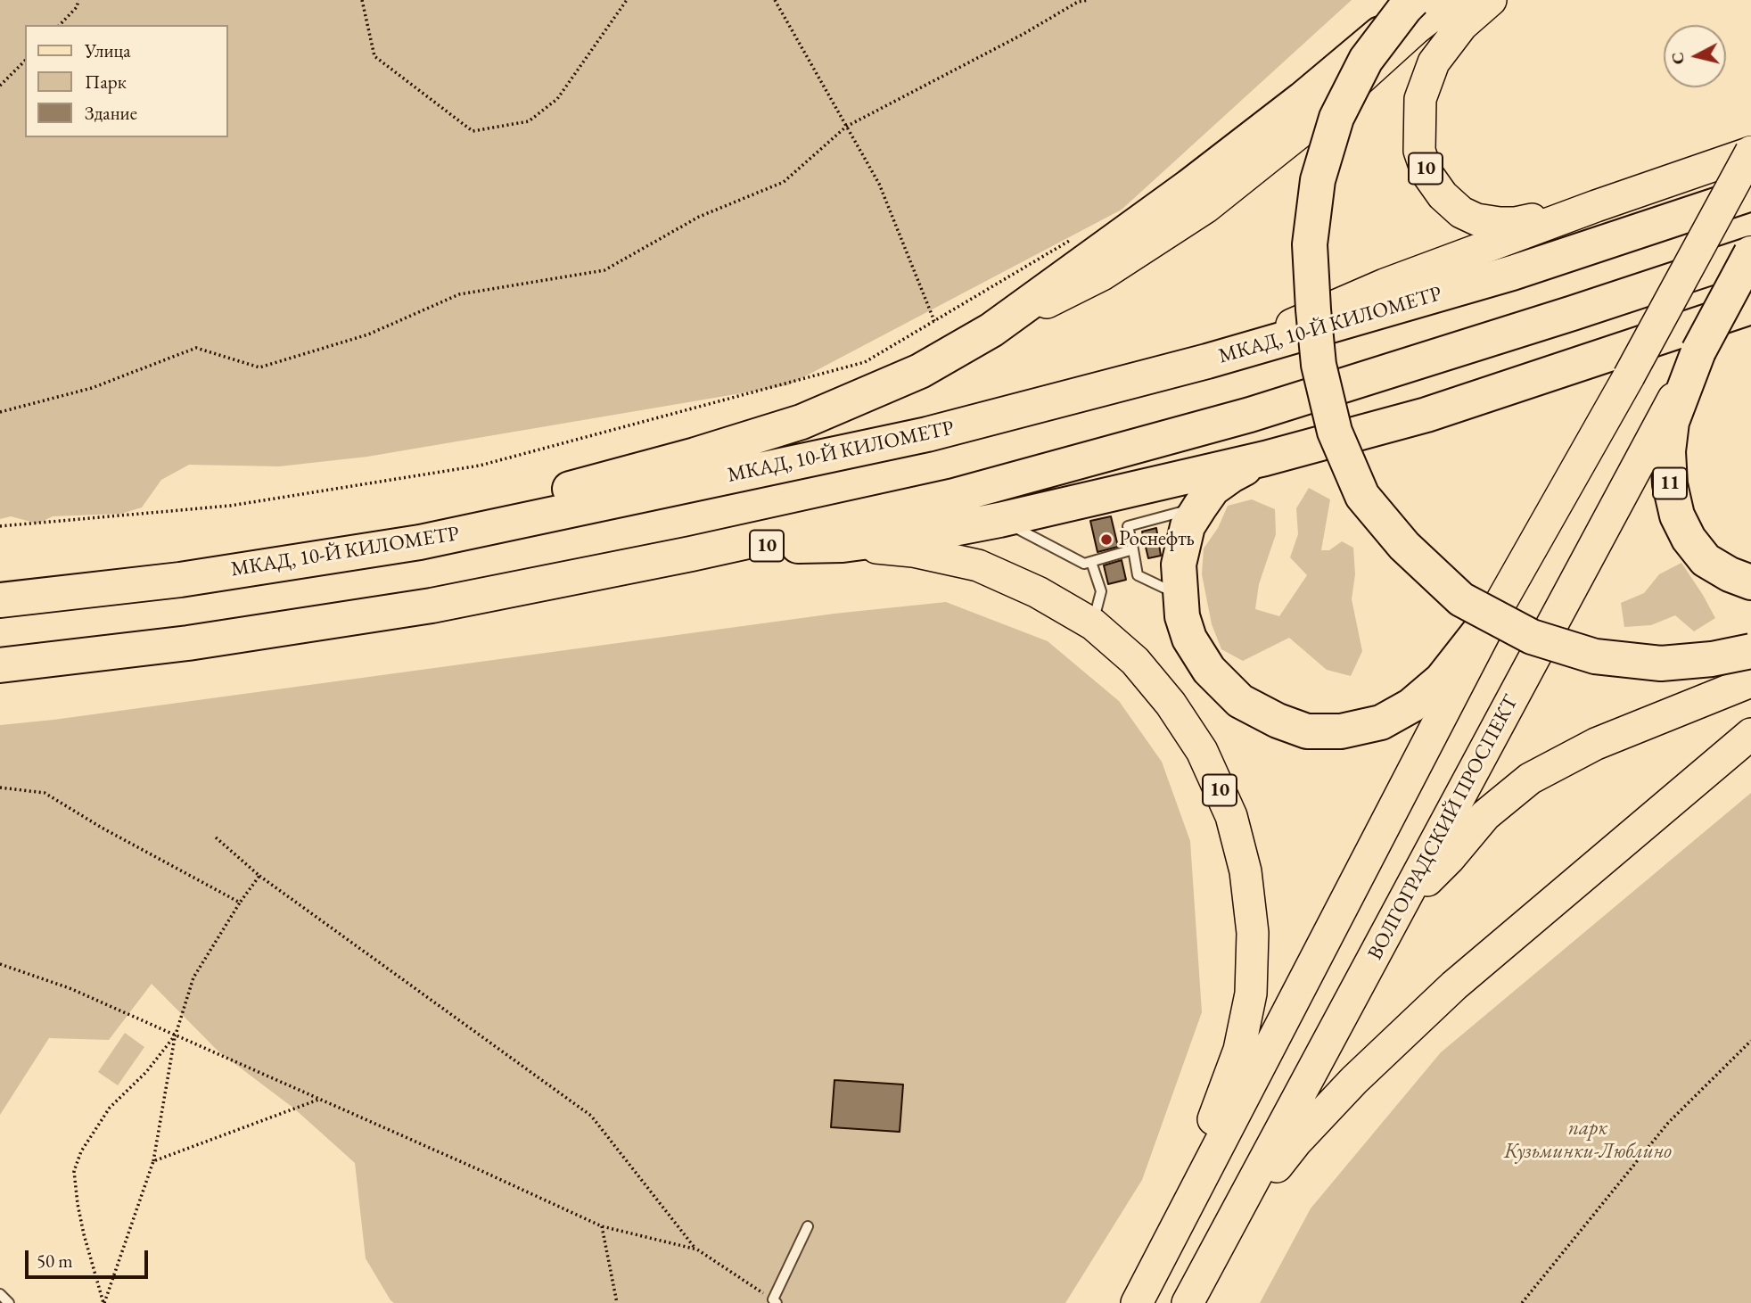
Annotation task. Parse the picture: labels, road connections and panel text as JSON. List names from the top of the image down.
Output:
{
  "streets": {
    "highway": ["10", "МКАД, 10-Й КИЛОМЕТР", "11"],
    "main road": ["ВОЛГОГРАДСКИЙ ПРОСПЕКТ"]
  },
  "crossings": [
    ["11", "ВОЛГОГРАДСКИЙ ПРОСПЕКТ"]
  ],
  "parks": ["парк Кузьминки-Люблино"],
  "places": ["Роснефть"],
  "legend": ["Улица", "Парк", "Здание"],
  "scale_bar": "50 m",
  "north": "left"
}
